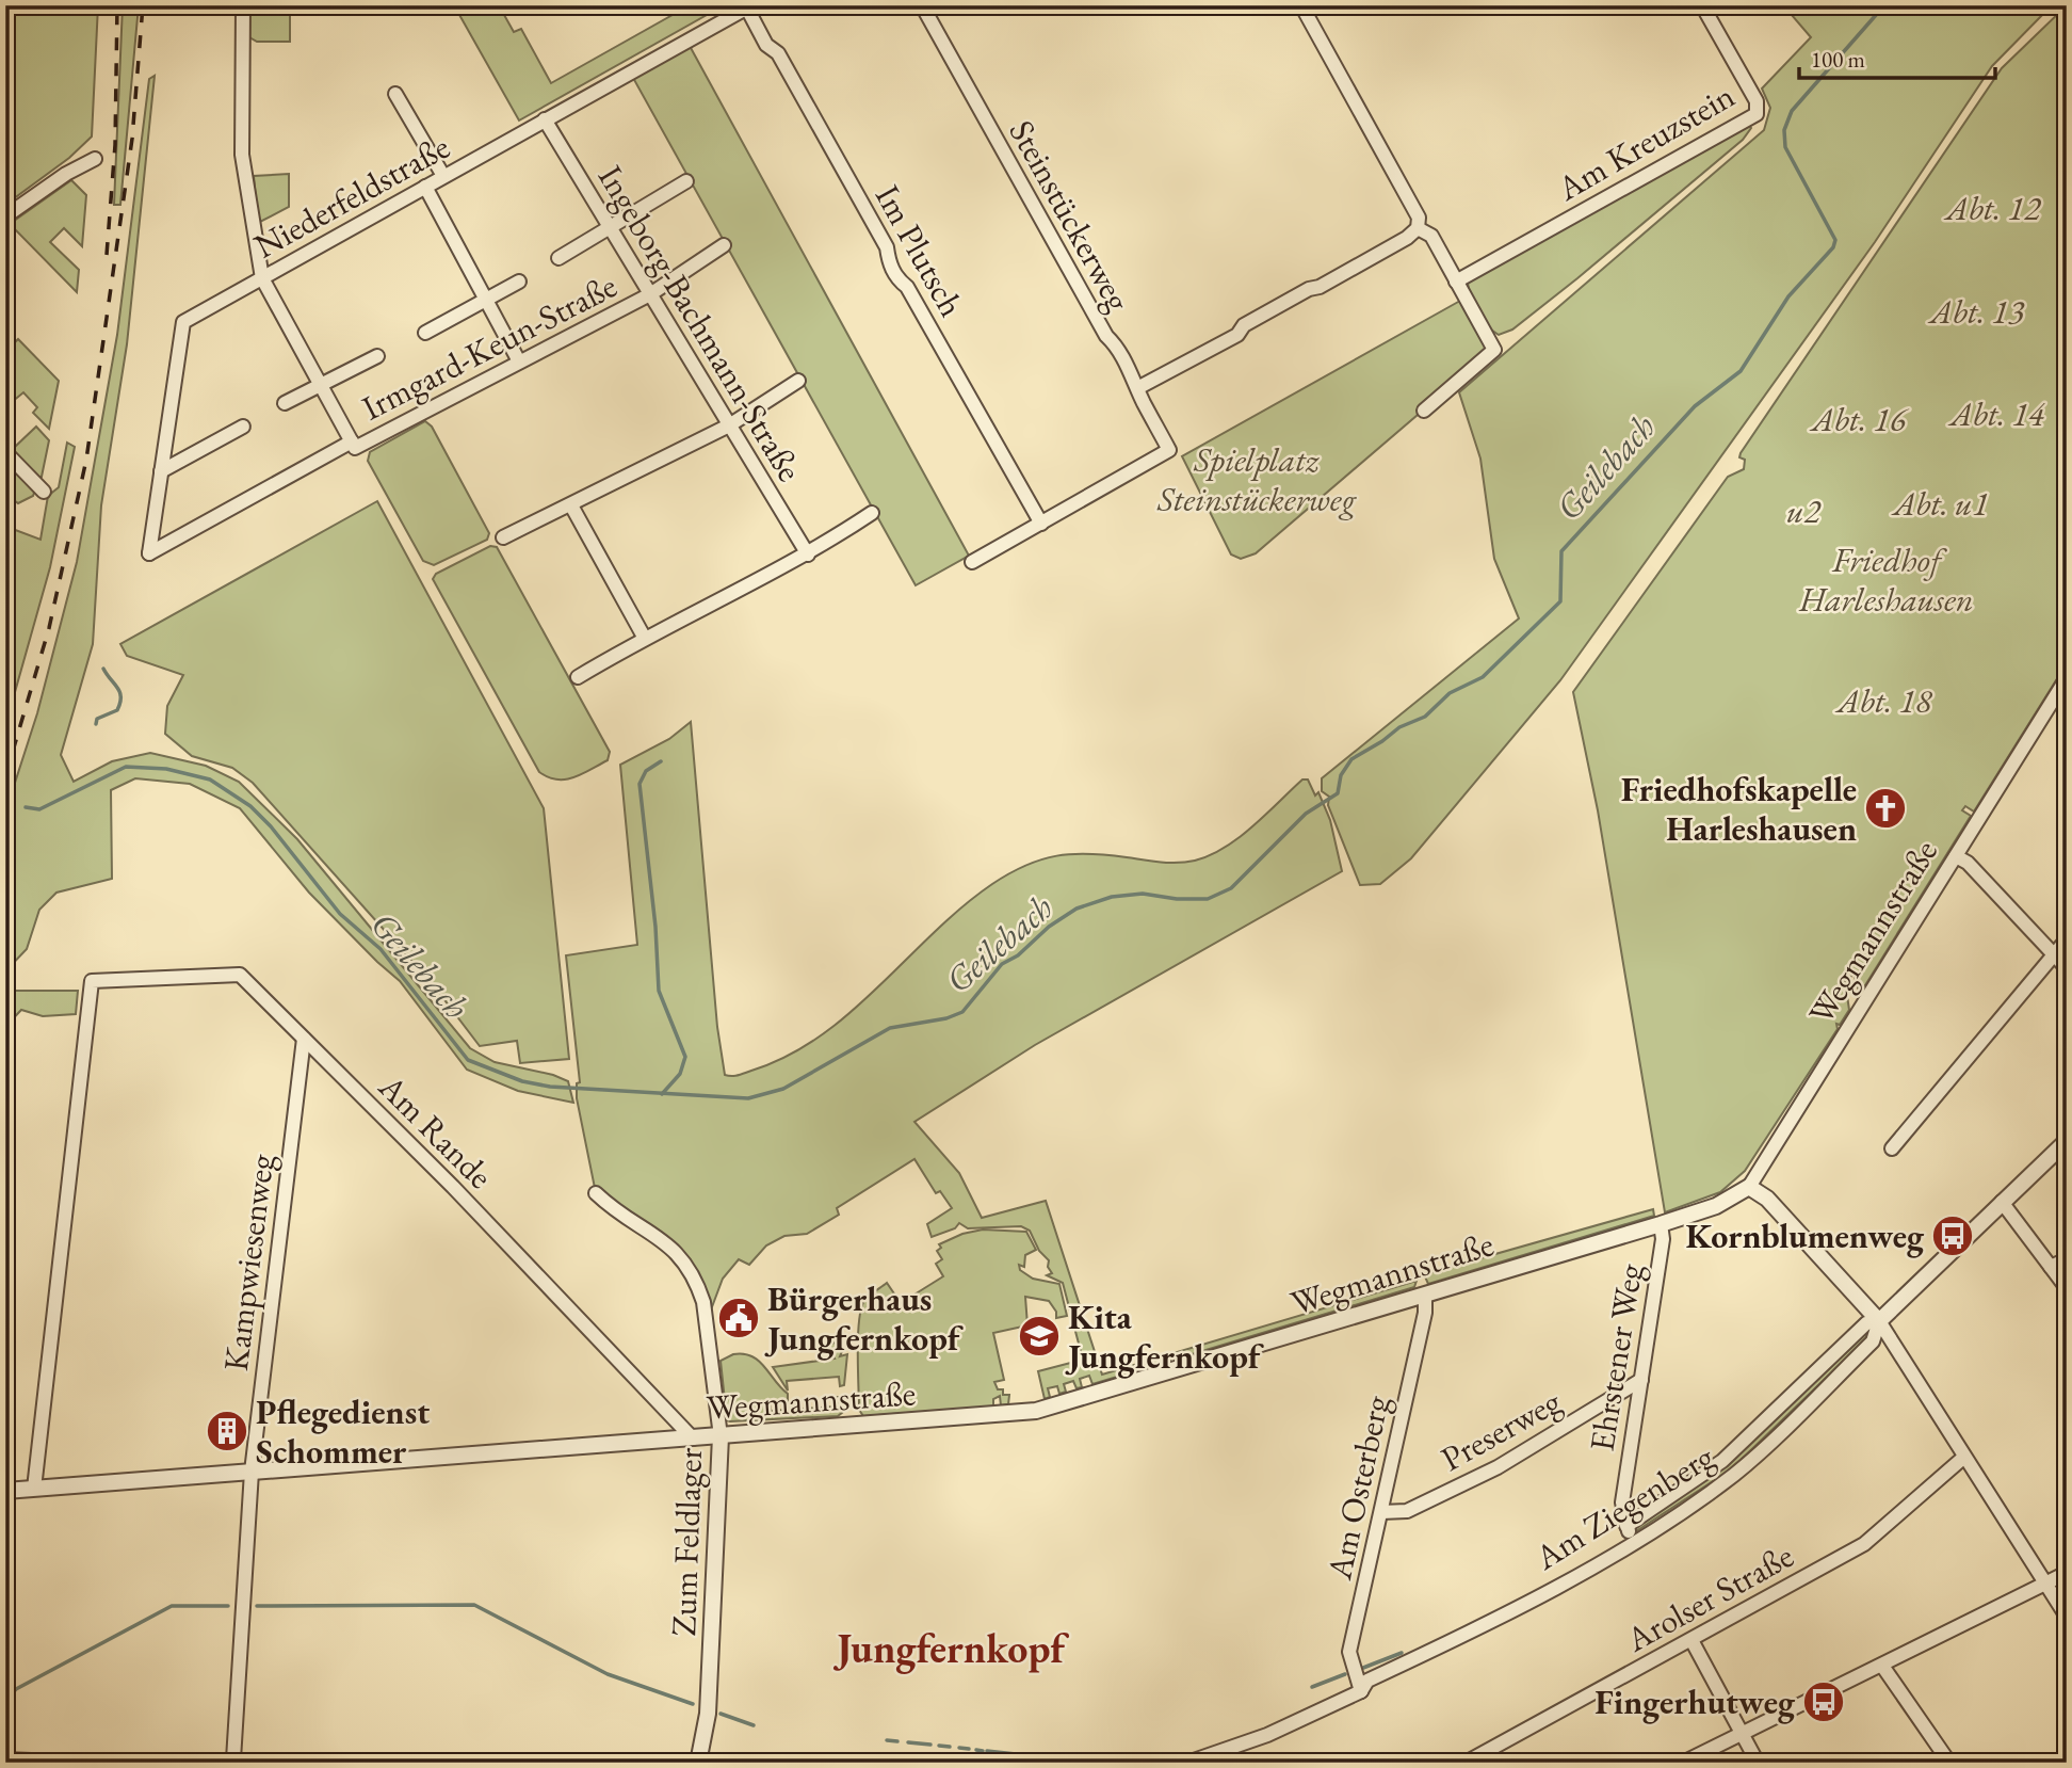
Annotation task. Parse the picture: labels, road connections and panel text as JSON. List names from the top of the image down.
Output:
{
  "streets": {
    "street": [
      "Am Kreuzstein",
      "Niederfeldstraße",
      "Steinstückerweg",
      "Im Plutsch",
      "Ingeborg-Bachmann-Straße",
      "Irmgard-Keun-Straße",
      "Wegmannstraße",
      "Am Rande",
      "Kampwiesenweg",
      "Ehrstener Weg",
      "Preserweg",
      "Am Osterberg",
      "Am Ziegenberg",
      "Zum Feldlager",
      "Arolser Straße"
    ]
  },
  "crossings": [
    ["Niederfeldstraße", "Im Plutsch"],
    ["Niederfeldstraße", "Ingeborg-Bachmann-Straße"],
    ["Niederfeldstraße", "Irmgard-Keun-Straße"],
    ["Steinstückerweg", "Im Plutsch"],
    ["Ingeborg-Bachmann-Straße", "Irmgard-Keun-Straße"],
    ["Wegmannstraße", "Am Rande"],
    ["Wegmannstraße", "Kampwiesenweg"],
    ["Wegmannstraße", "Ehrstener Weg"],
    ["Wegmannstraße", "Am Osterberg"],
    ["Wegmannstraße", "Zum Feldlager"],
    ["Am Rande", "Kampwiesenweg"],
    ["Ehrstener Weg", "Preserweg"],
    ["Ehrstener Weg", "Am Ziegenberg"],
    ["Preserweg", "Am Osterberg"],
    ["Am Osterberg", "Am Ziegenberg"]
  ],
  "districts": ["Jungfernkopf"],
  "water": ["Geilebach"],
  "parks": [
    "Abt. 12",
    "Abt. 13",
    "Abt. 14",
    "Abt. 16",
    "Spielplatz Steinstückerweg",
    "Abt. u1",
    "u2",
    "Friedhof Harleshausen",
    "Abt. 18"
  ],
  "places": {
    "church": ["Friedhofskapelle Harleshausen"],
    "bus stop": ["Kornblumenweg", "Fingerhutweg"],
    "public building": ["Bürgerhaus Jungfernkopf"],
    "school or university": ["Kita Jungfernkopf"],
    "building": ["Pflegedienst Schommer"]
  },
  "scale_bar": "100 m"
}
